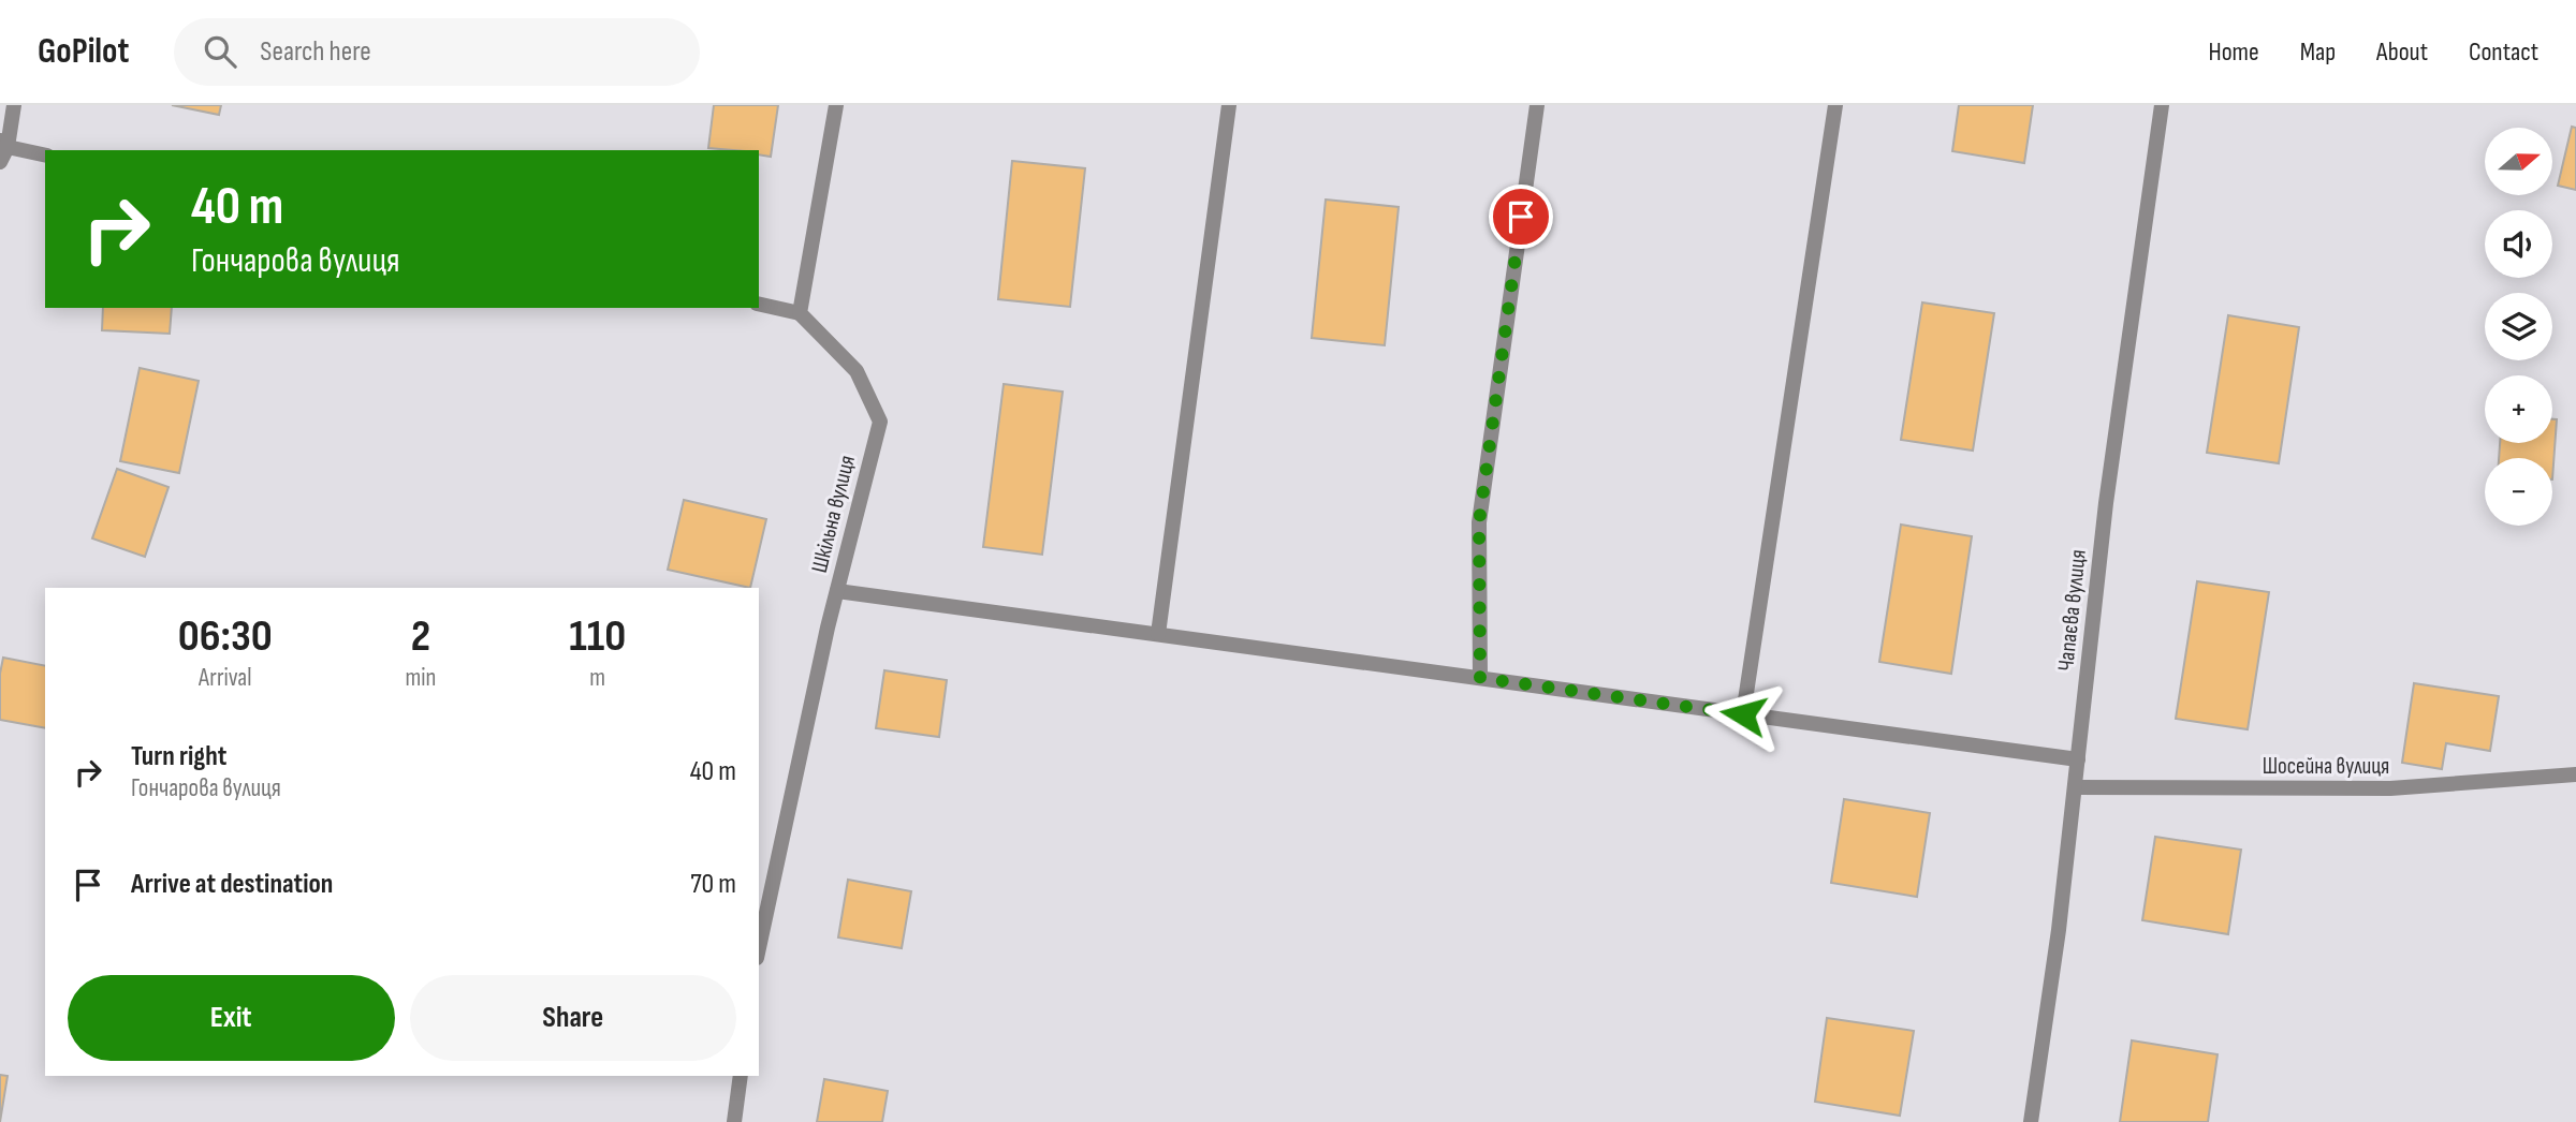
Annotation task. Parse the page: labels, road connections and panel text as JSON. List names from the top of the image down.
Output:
{
  "streets": {
    "street": ["Шкільна вулиця", "Чапаєва вулиця", "Шосейна вулиця"]
  },
  "crossings": [
    ["Чапаєва вулиця", "Шосейна вулиця"]
  ],
  "north": "right",
  "page": {
    "header": "GoPilot",
    "search": "Search here",
    "nav": [
      "Home",
      "Map",
      "About",
      "Contact"
    ],
    "map_buttons": ["+", "−"],
    "turn": ["40 m", "Гончарова вулиця"],
    "eta": [
      "06:30",
      "Arrival",
      "2",
      "min",
      "110",
      "m"
    ],
    "list": [
      {
        "name": "Turn right",
        "note": "Гончарова вулиця",
        "value": "40 m"
      },
      {
        "name": "Arrive at destination",
        "value": "70 m"
      }
    ],
    "buttons": ["Exit", "Share"]
  }
}
